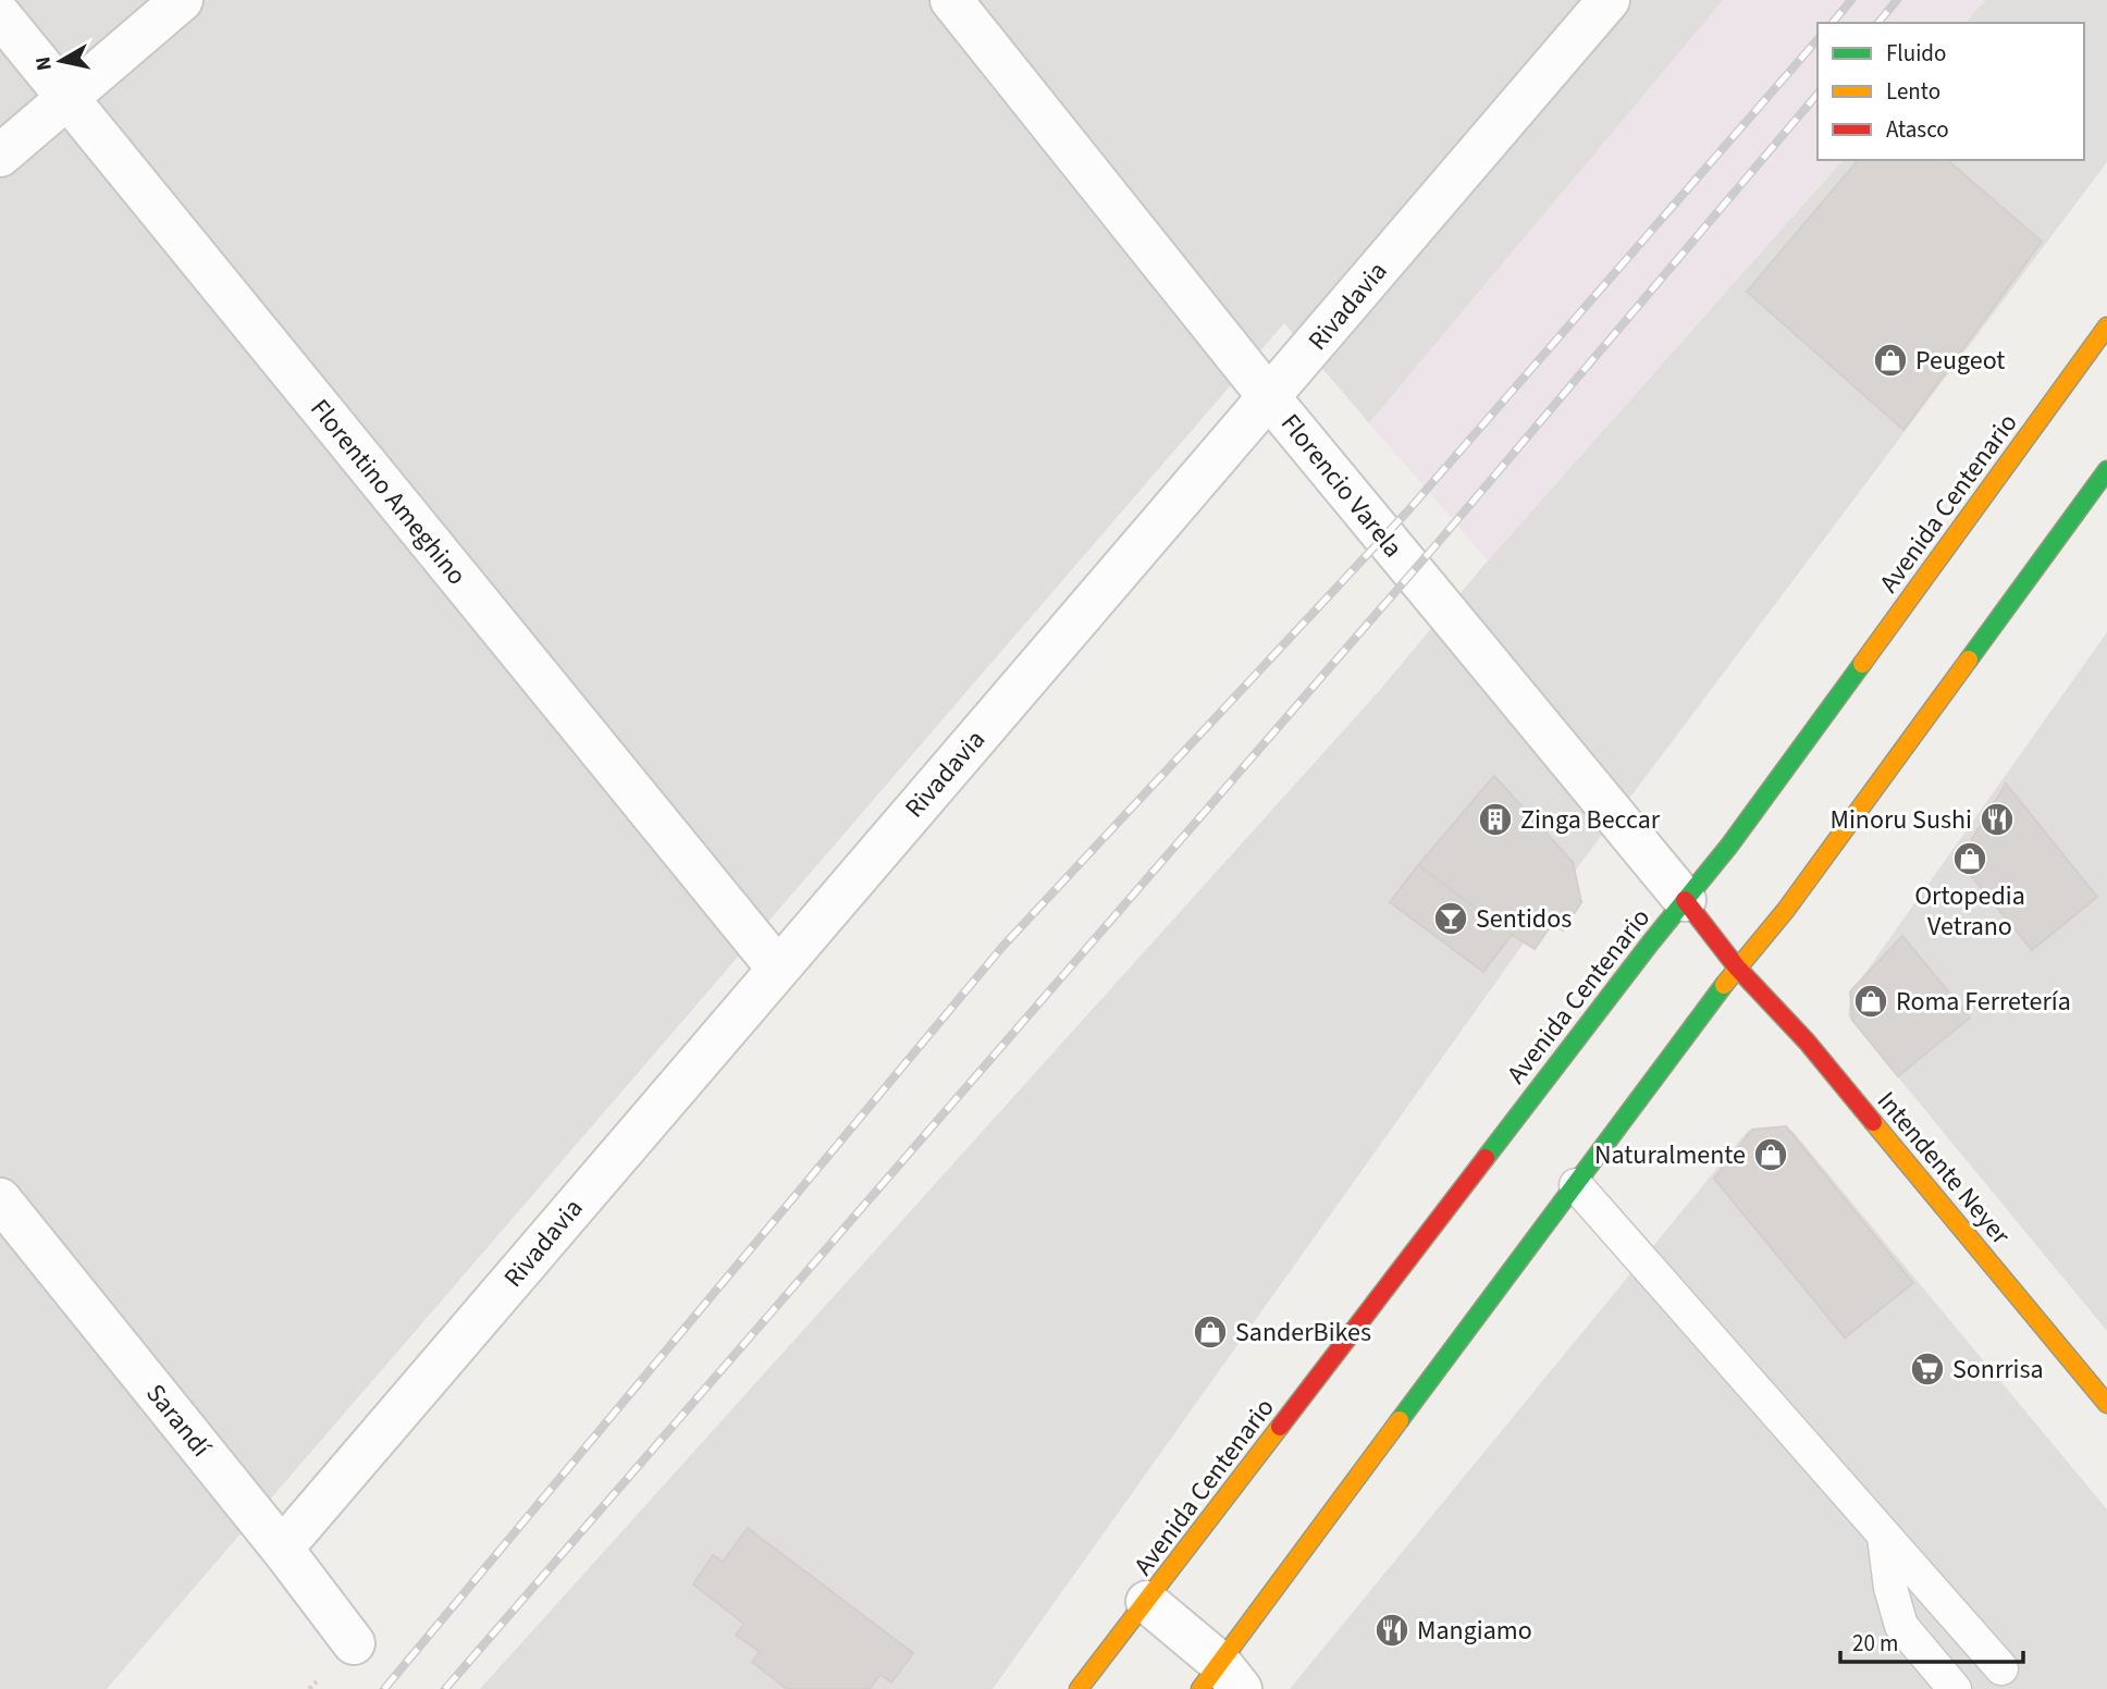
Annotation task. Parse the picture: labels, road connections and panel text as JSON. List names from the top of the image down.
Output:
{
  "streets": {
    "main road": ["Florencio Varela", "Avenida Centenario", "Intendente Neyer"],
    "street": ["Rivadavia", "Florentino Ameghino", "Sarandí"]
  },
  "crossings": [
    ["Rivadavia", "Florencio Varela"],
    ["Rivadavia", "Florentino Ameghino"],
    ["Rivadavia", "Sarandí"],
    ["Florencio Varela", "Avenida Centenario"],
    ["Florencio Varela", "Intendente Neyer"]
  ],
  "places": {
    "shop": [
      "Peugeot",
      "Ortopedia Vetrano",
      "Roma Ferretería",
      "Naturalmente",
      "SanderBikes"
    ],
    "building": ["Zinga Beccar"],
    "restaurant": ["Minoru Sushi", "Mangiamo"],
    "bar": ["Sentidos"],
    "supermarket": ["Sonrrisa"]
  },
  "legend": ["Fluido", "Lento", "Atasco"],
  "scale_bar": "20 m",
  "north": "left"
}
